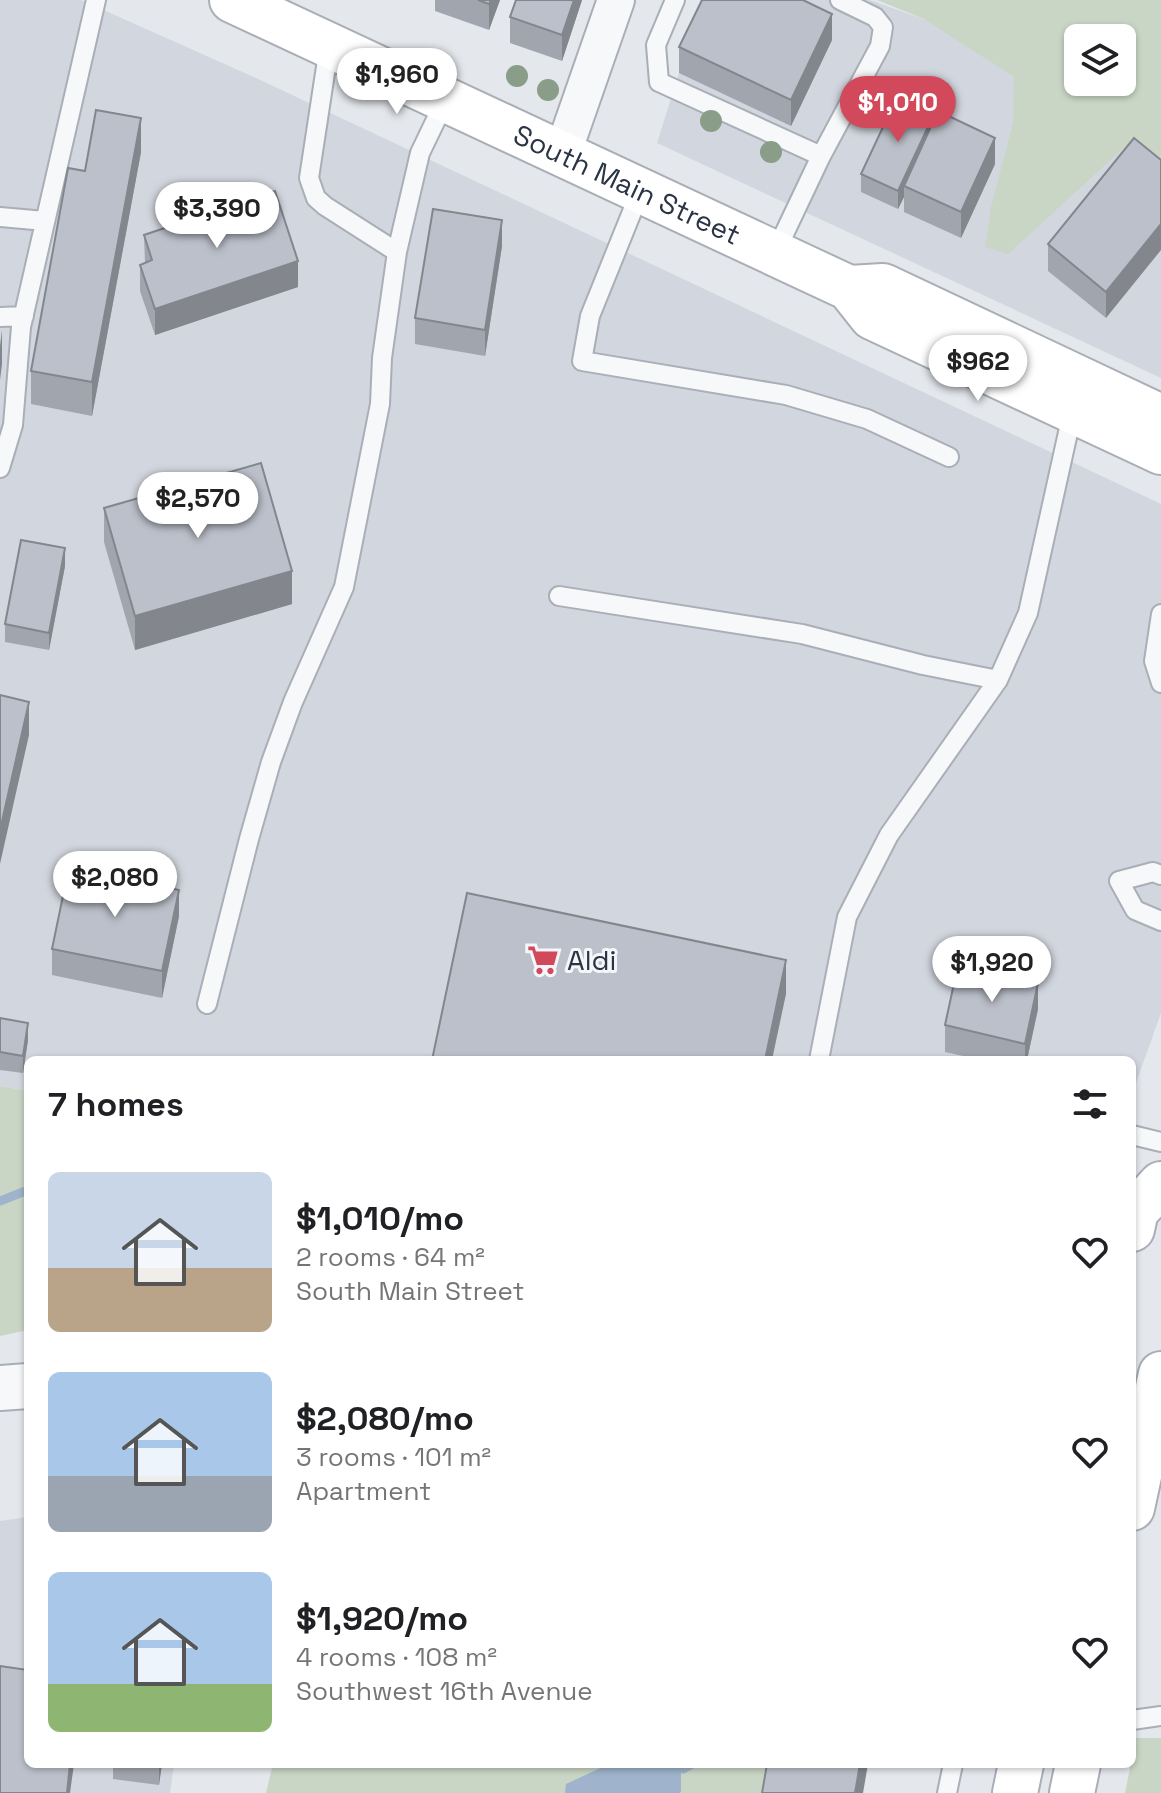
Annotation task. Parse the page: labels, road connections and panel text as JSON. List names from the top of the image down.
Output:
{
  "streets": {
    "main road": ["South Main Street"]
  },
  "places": {
    "supermarket": ["Aldi"]
  },
  "page": {
    "price": [
      "$1,960",
      "$1,010",
      "$3,390",
      "$962",
      "$2,570",
      "$2,080",
      "$1,920"
    ],
    "heading": "7 homes",
    "list": [
      {
        "name": "$1,010/mo",
        "note": "2 rooms · 64 m² · South Main Street"
      },
      {
        "name": "$2,080/mo",
        "note": "3 rooms · 101 m² · Apartment"
      },
      {
        "name": "$1,920/mo",
        "note": "4 rooms · 108 m² · Southwest 16th Avenue"
      }
    ]
  }
}
